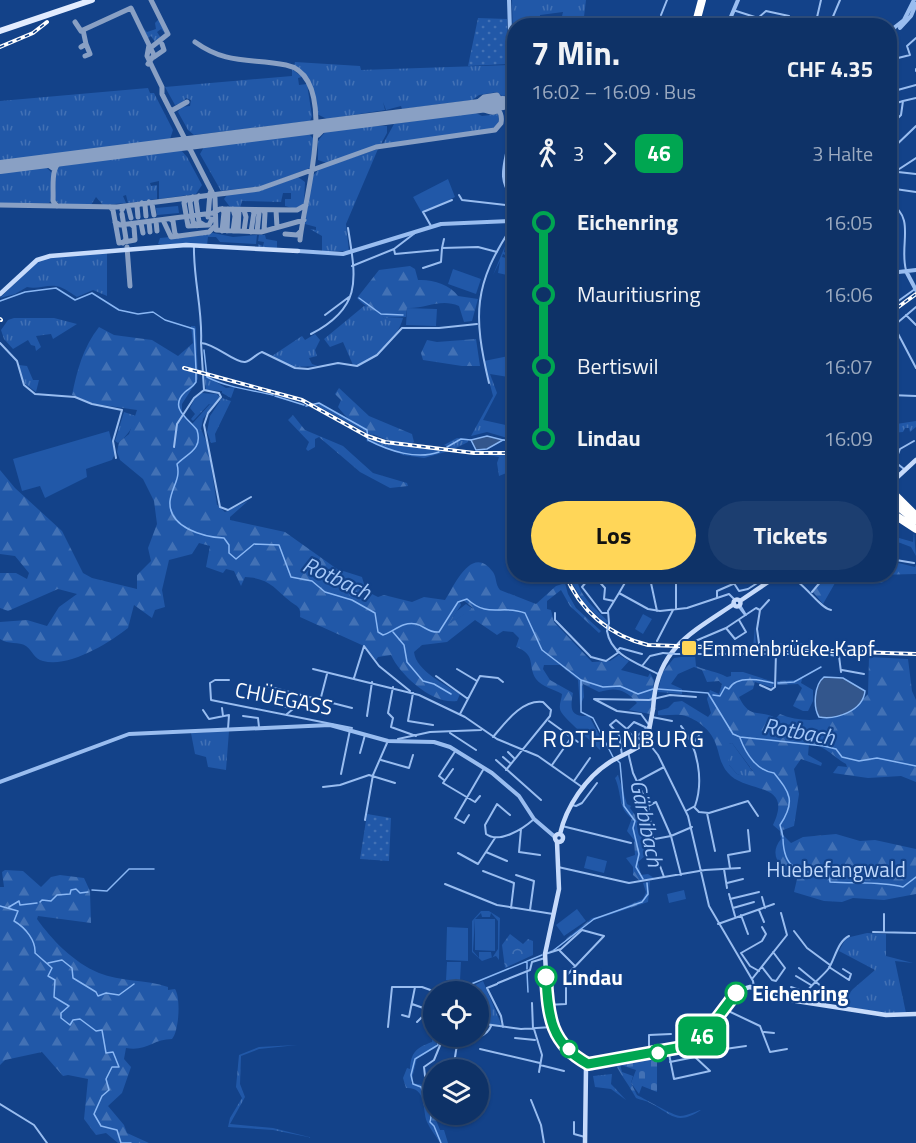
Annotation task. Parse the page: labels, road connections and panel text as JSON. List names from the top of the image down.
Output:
{
  "streets": {
    "street": ["CHÜEGASS"]
  },
  "districts": ["ROTHENBURG"],
  "water": ["Rotbach", "Gärbibach"],
  "parks": ["Huebefangwald"],
  "places": {
    "transit": ["Emmenbrücke Kapf"],
    "other": ["Lindau", "Eichenring"]
  },
  "lines": ["bus line 46"],
  "page": {
    "on_map": "46",
    "heading": ["7 Min.", "16:02 – 16:09 · Bus", "CHF 4.35"],
    "legs": ["3", "46", "3 Halte"],
    "list": [
      {
        "name": "Eichenring",
        "value": "16:05"
      },
      {
        "name": "Mauritiusring",
        "value": "16:06"
      },
      {
        "name": "Bertiswil",
        "value": "16:07"
      },
      {
        "name": "Lindau",
        "value": "16:09"
      }
    ],
    "buttons": ["Los", "Tickets"]
  }
}
